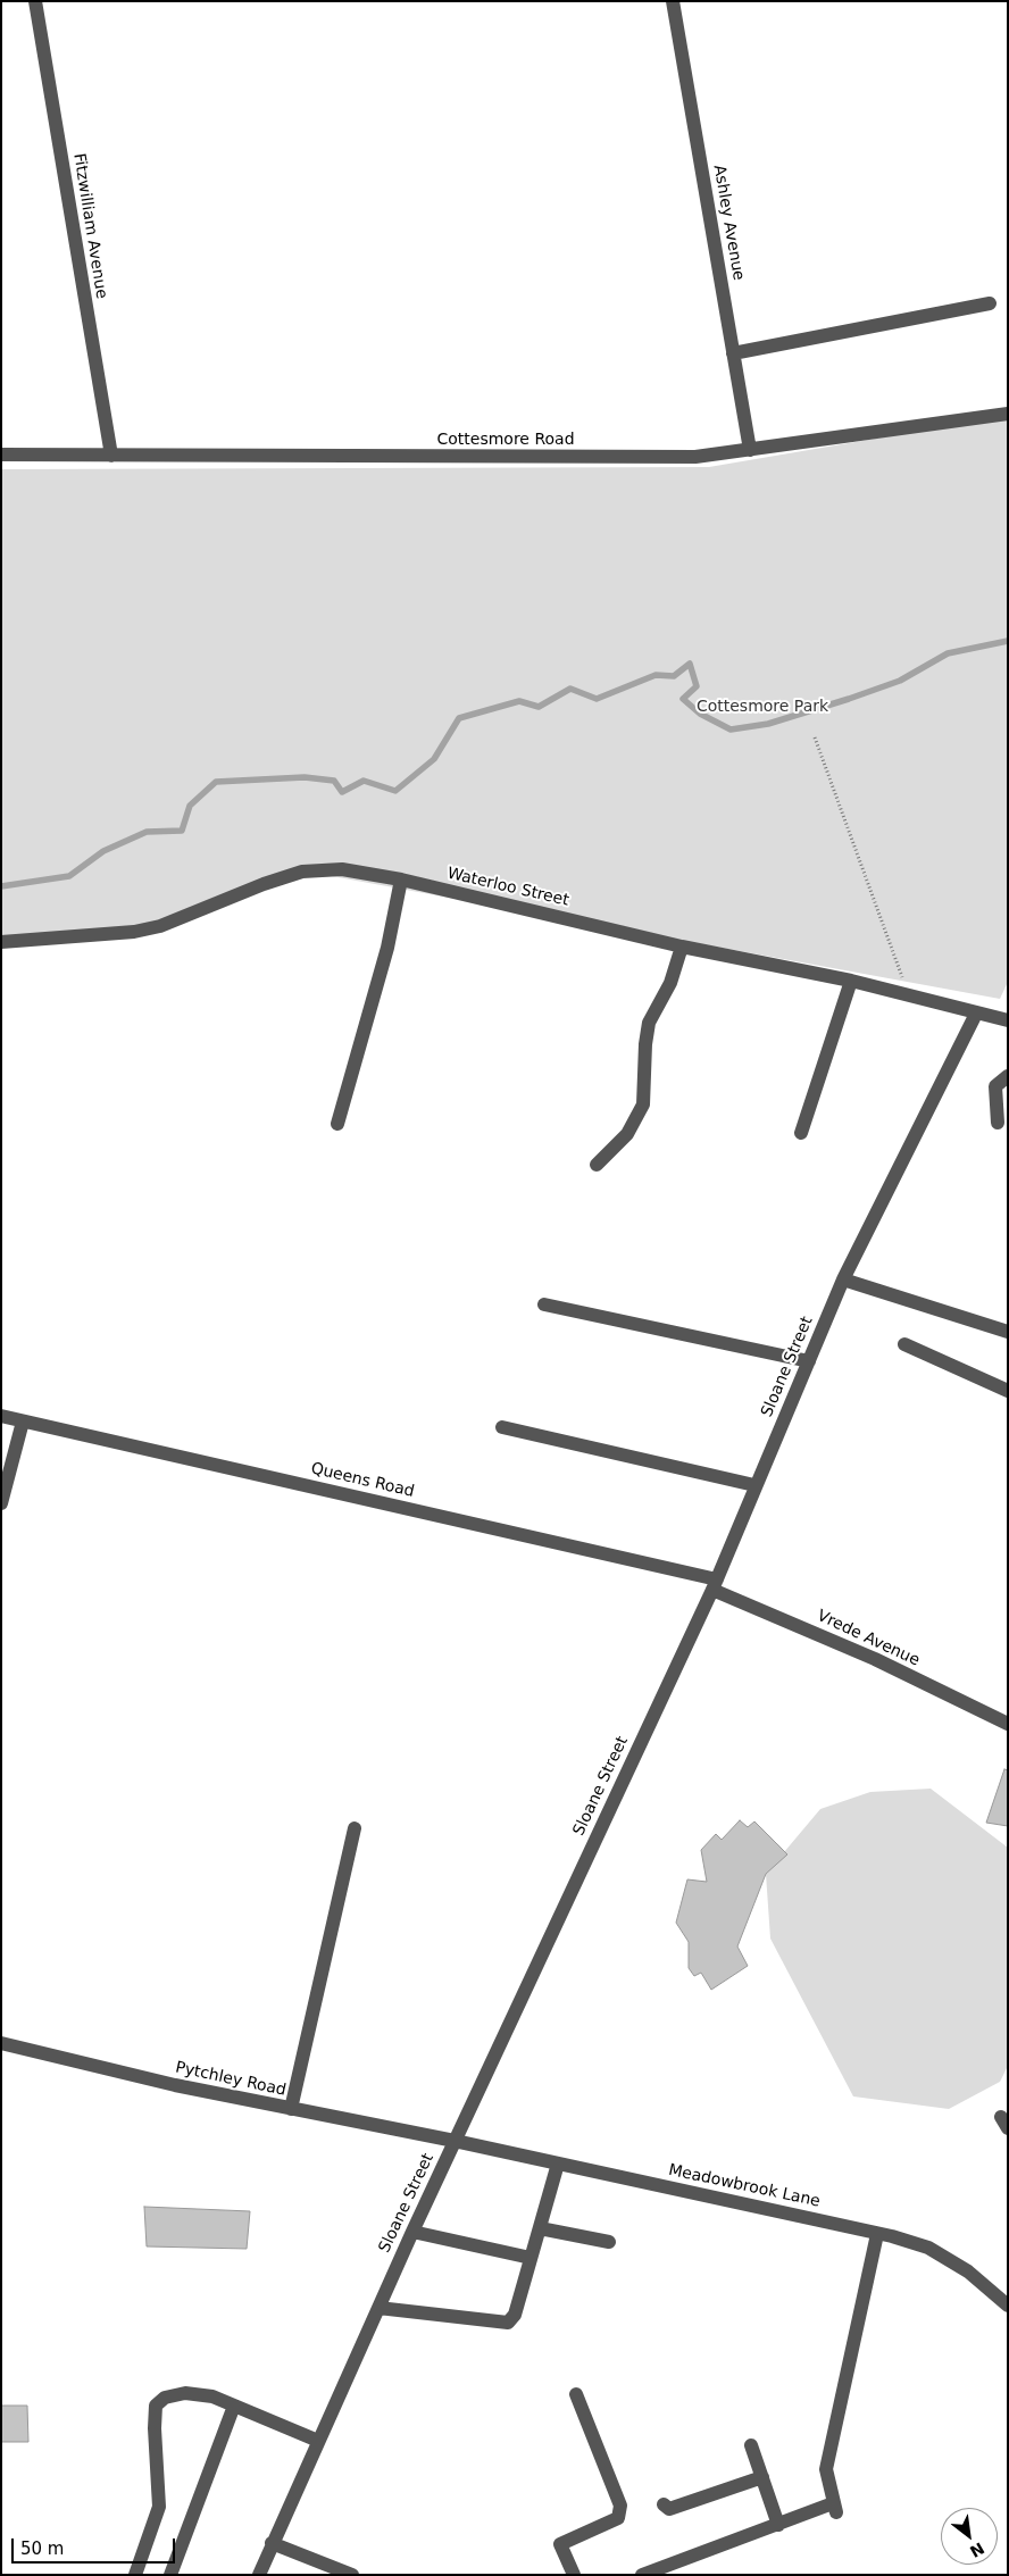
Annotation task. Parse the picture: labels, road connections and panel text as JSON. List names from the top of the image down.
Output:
{
  "streets": {
    "street": [
      "Ashley Avenue",
      "Fitzwilliam Avenue",
      "Cottesmore Road",
      "Waterloo Street",
      "Sloane Street",
      "Queens Road",
      "Vrede Avenue",
      "Pytchley Road",
      "Meadowbrook Lane"
    ]
  },
  "crossings": [
    ["Ashley Avenue", "Cottesmore Road"],
    ["Fitzwilliam Avenue", "Cottesmore Road"],
    ["Waterloo Street", "Sloane Street"],
    ["Sloane Street", "Queens Road"],
    ["Sloane Street", "Vrede Avenue"],
    ["Sloane Street", "Pytchley Road"],
    ["Sloane Street", "Meadowbrook Lane"],
    ["Queens Road", "Vrede Avenue"],
    ["Pytchley Road", "Meadowbrook Lane"]
  ],
  "parks": ["Cottesmore Park"],
  "scale_bar": "50 m",
  "north": "bottom right"
}
